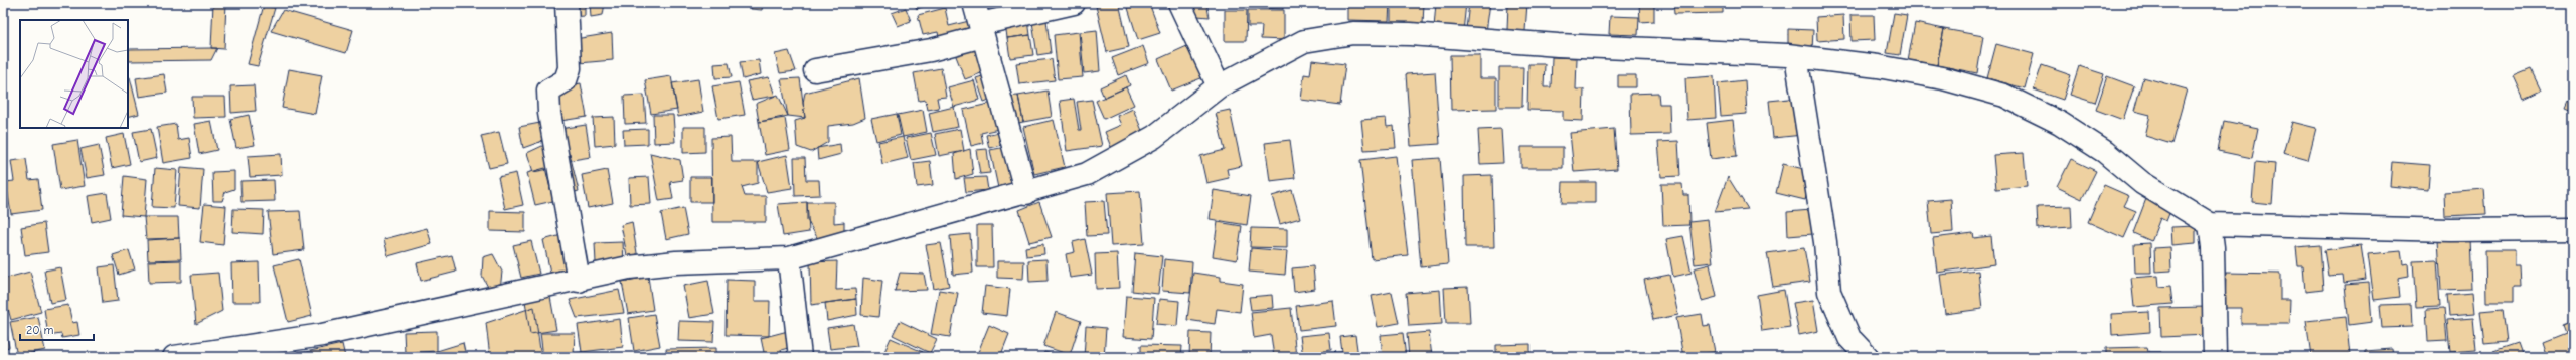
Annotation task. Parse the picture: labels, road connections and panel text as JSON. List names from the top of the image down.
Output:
{
  "scale_bar": "20 m"
}
